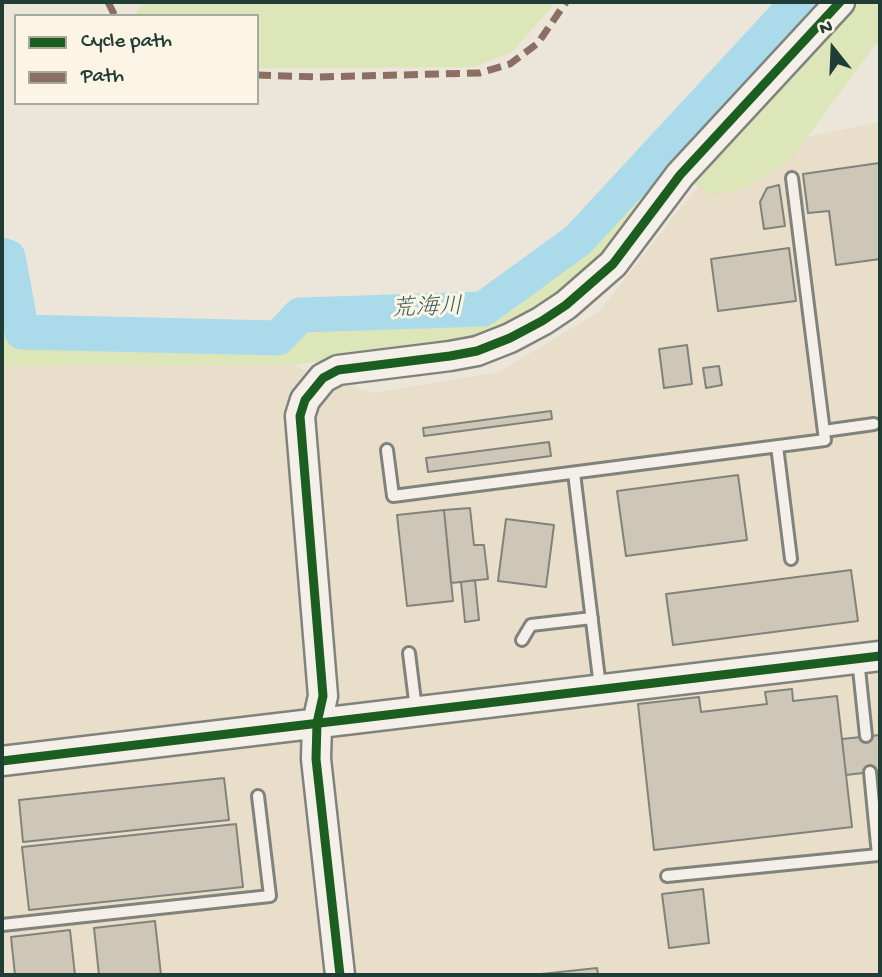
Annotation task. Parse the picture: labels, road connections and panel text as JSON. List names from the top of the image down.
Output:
{
  "water": ["荒海川"],
  "legend": ["Cycle path", "Path"],
  "north": "top"
}
